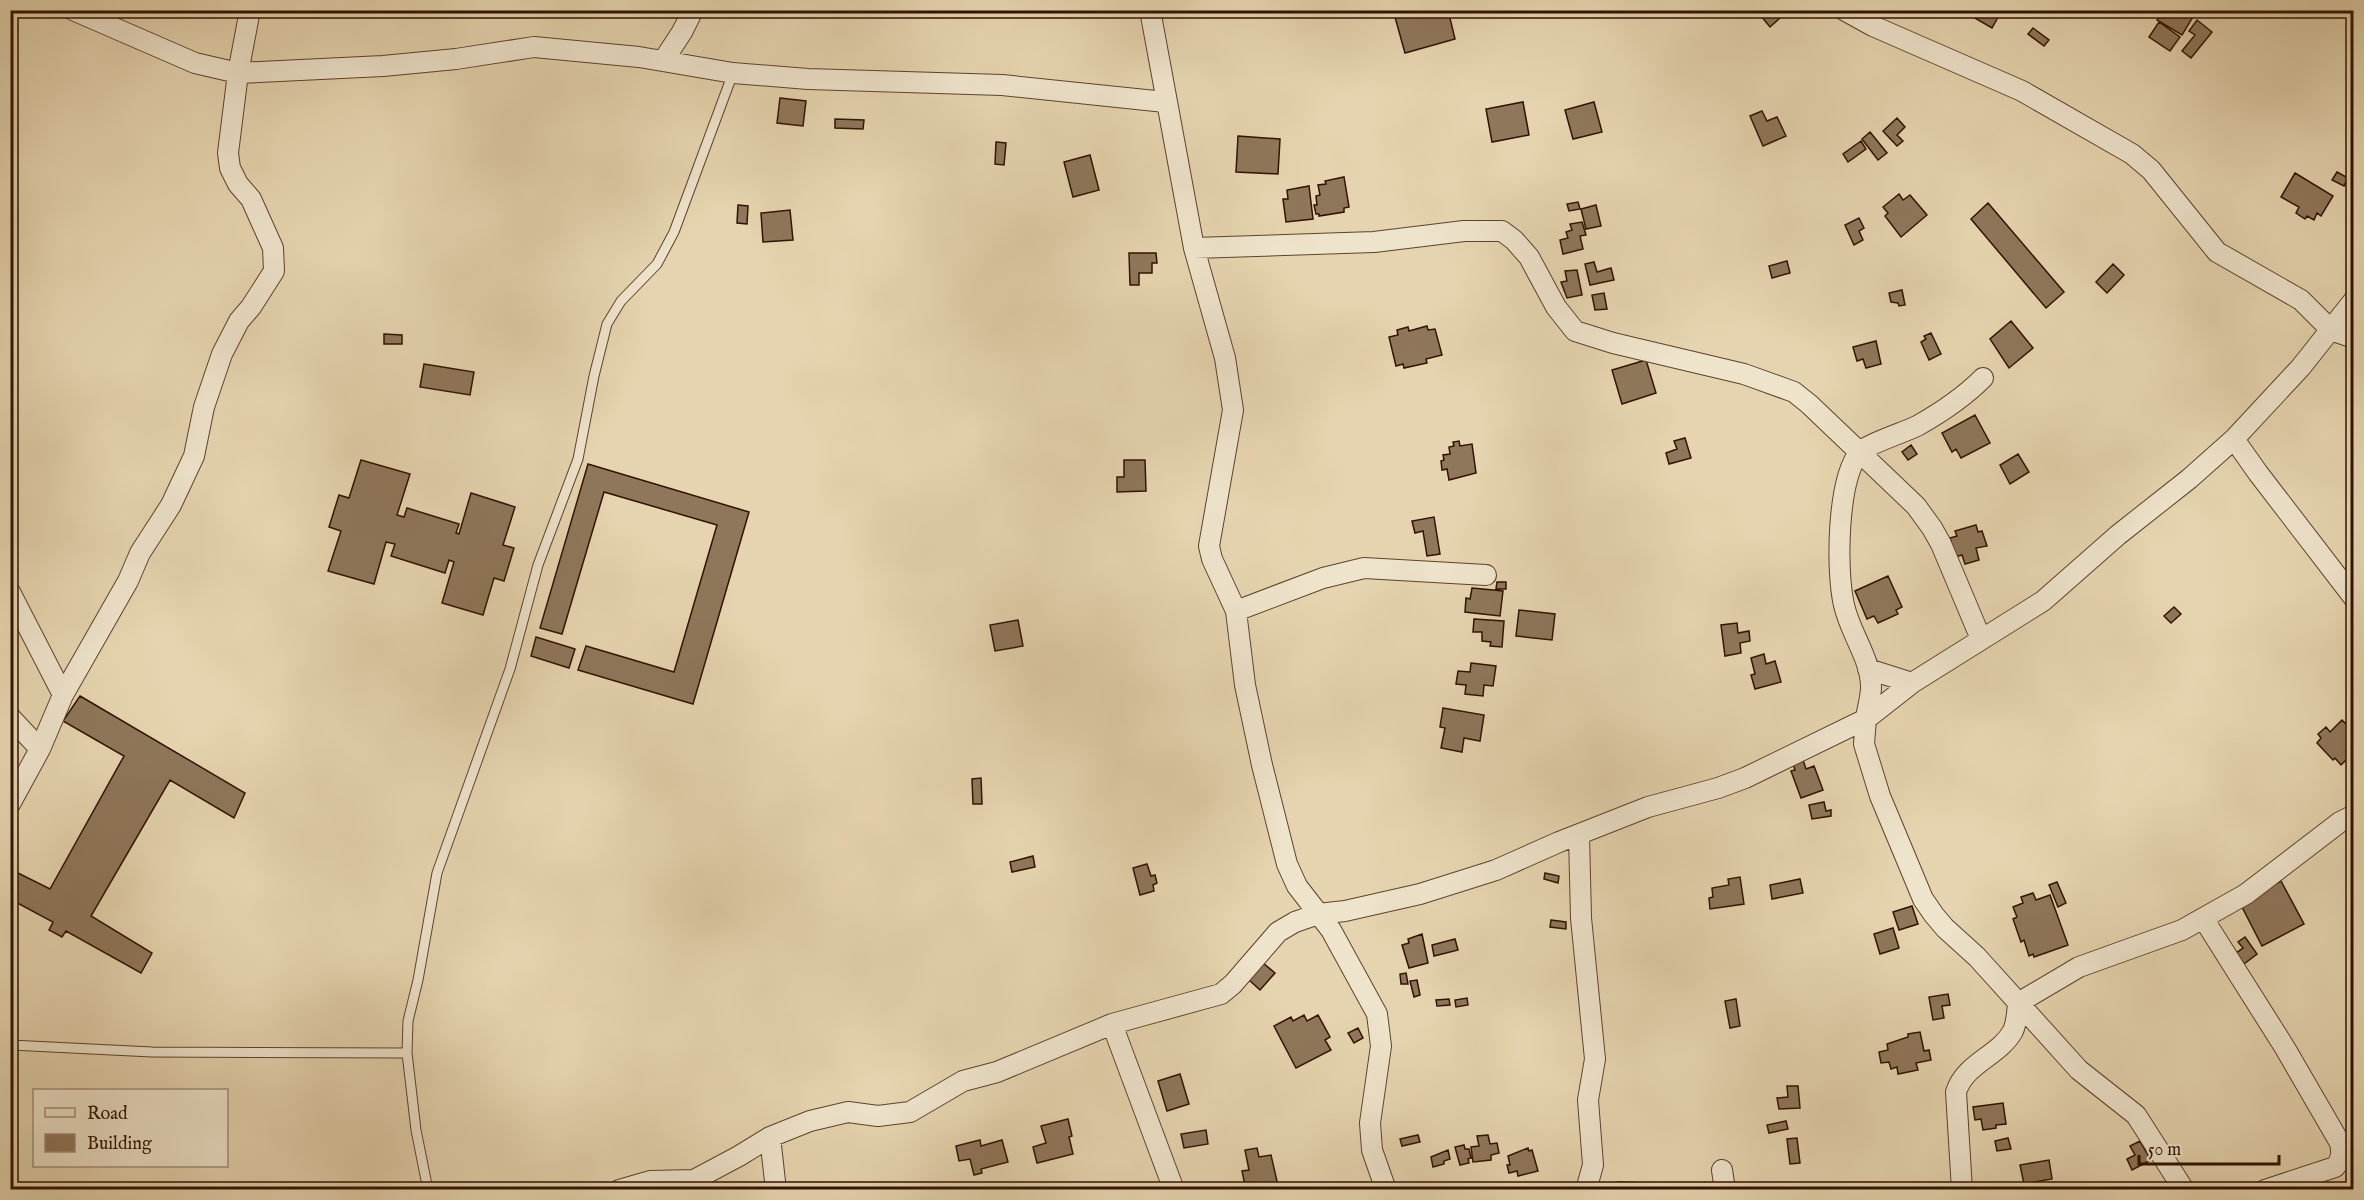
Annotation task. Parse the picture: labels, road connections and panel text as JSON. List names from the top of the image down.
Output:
{
  "legend": ["Road", "Building"],
  "scale_bar": "50 m"
}
